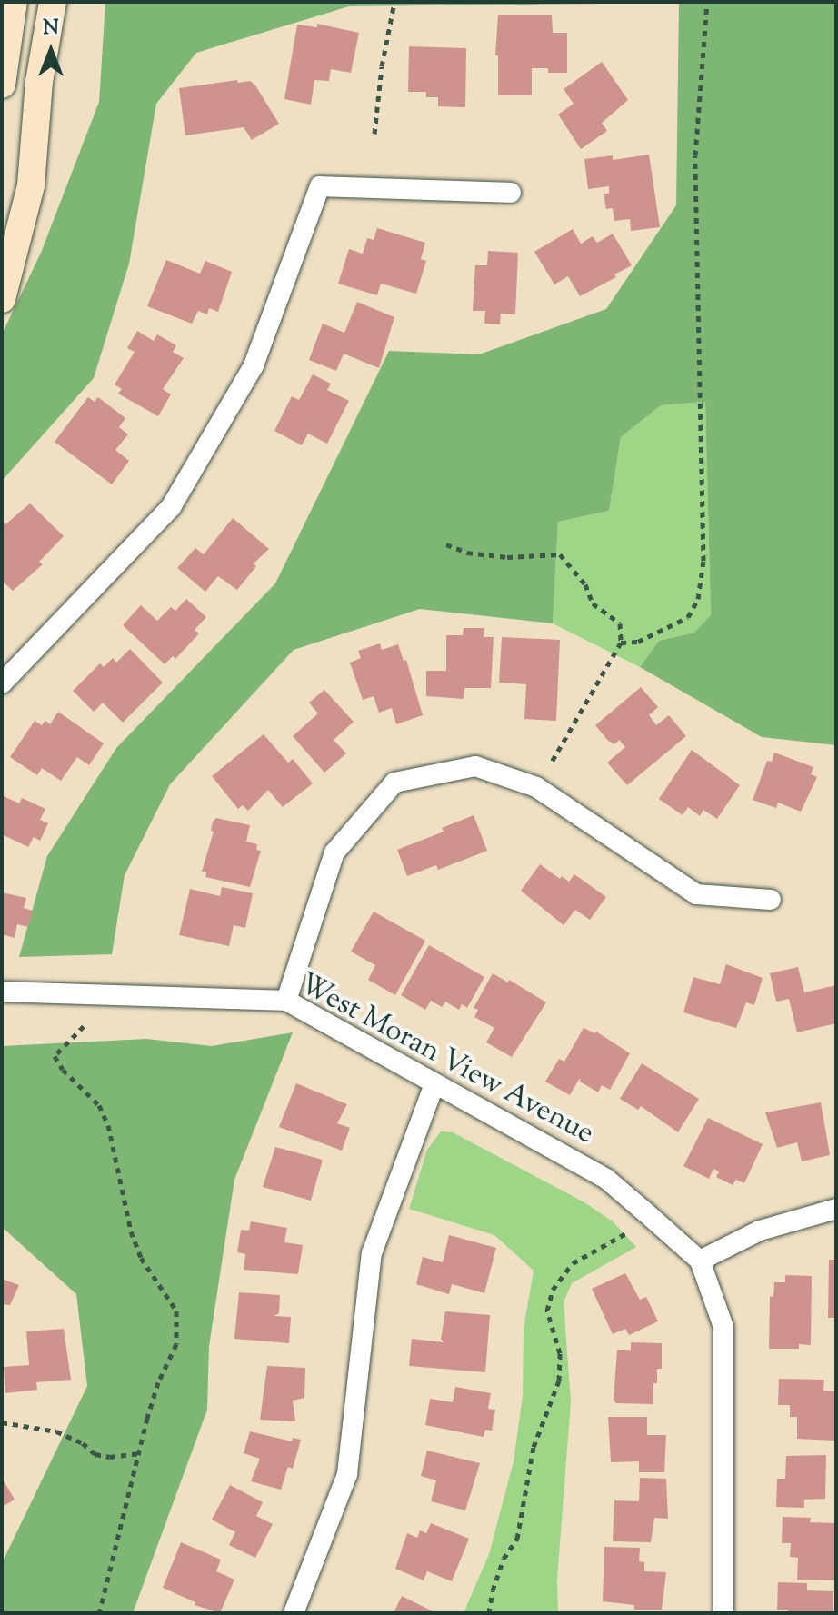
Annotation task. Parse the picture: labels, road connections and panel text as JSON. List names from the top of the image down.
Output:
{
  "streets": {
    "street": ["West Moran View Avenue"]
  },
  "north": "top"
}
